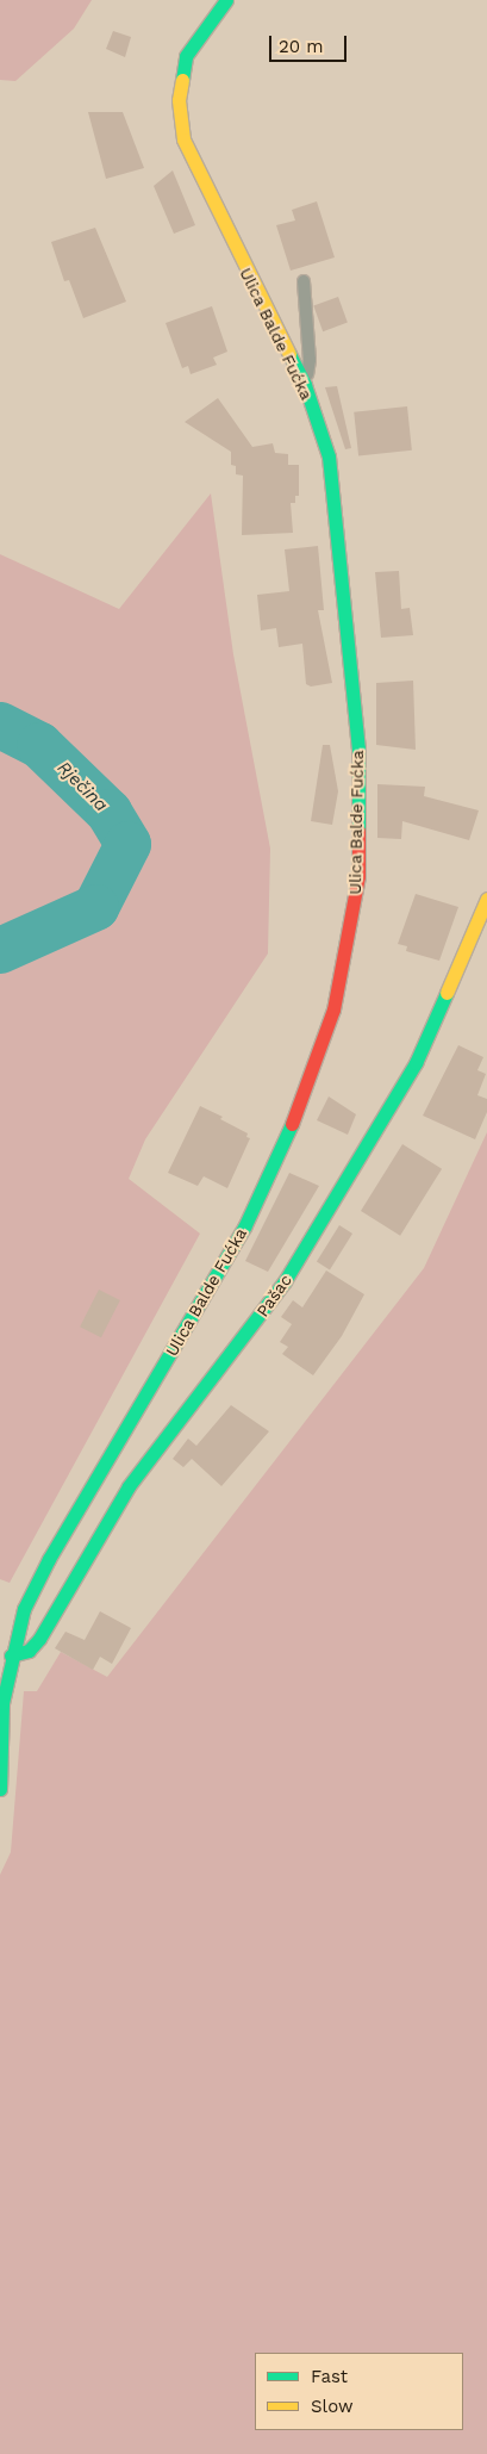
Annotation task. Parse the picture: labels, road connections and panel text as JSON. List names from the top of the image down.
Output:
{
  "streets": {
    "main road": ["Ulica Balde Fućka", "Pašac"]
  },
  "crossings": [
    ["Ulica Balde Fućka", "Pašac"]
  ],
  "water": ["Rječina"],
  "legend": ["Fast", "Slow"],
  "scale_bar": "20 m"
}
